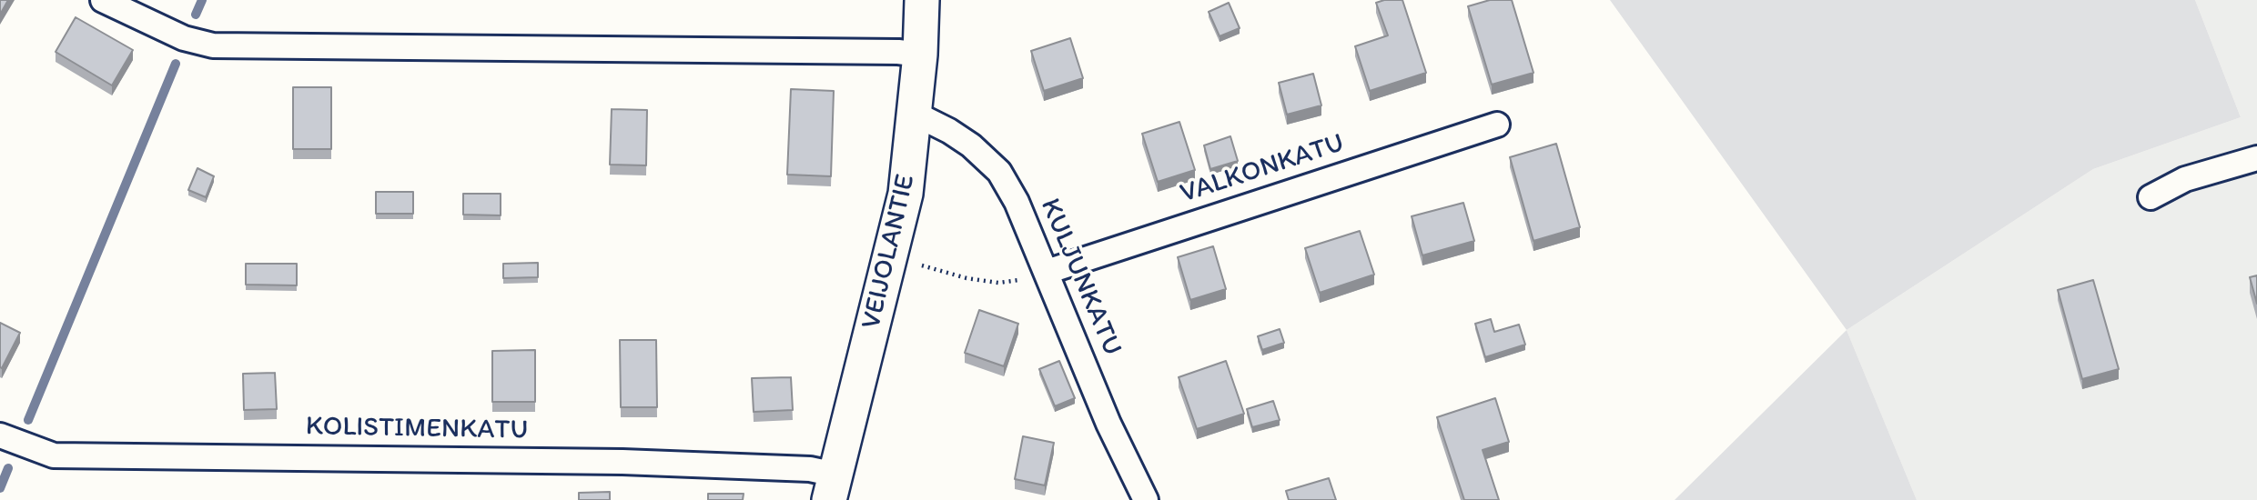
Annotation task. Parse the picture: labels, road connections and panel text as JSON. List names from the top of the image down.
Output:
{
  "streets": {
    "street": [
      "VALKONKATU",
      "VEIJOLANTIE",
      "KULJUNKATU",
      "KOLISTIMENKATU"
    ]
  },
  "crossings": [
    ["VALKONKATU", "KULJUNKATU"],
    ["VEIJOLANTIE", "KULJUNKATU"],
    ["VEIJOLANTIE", "KOLISTIMENKATU"]
  ]
}
